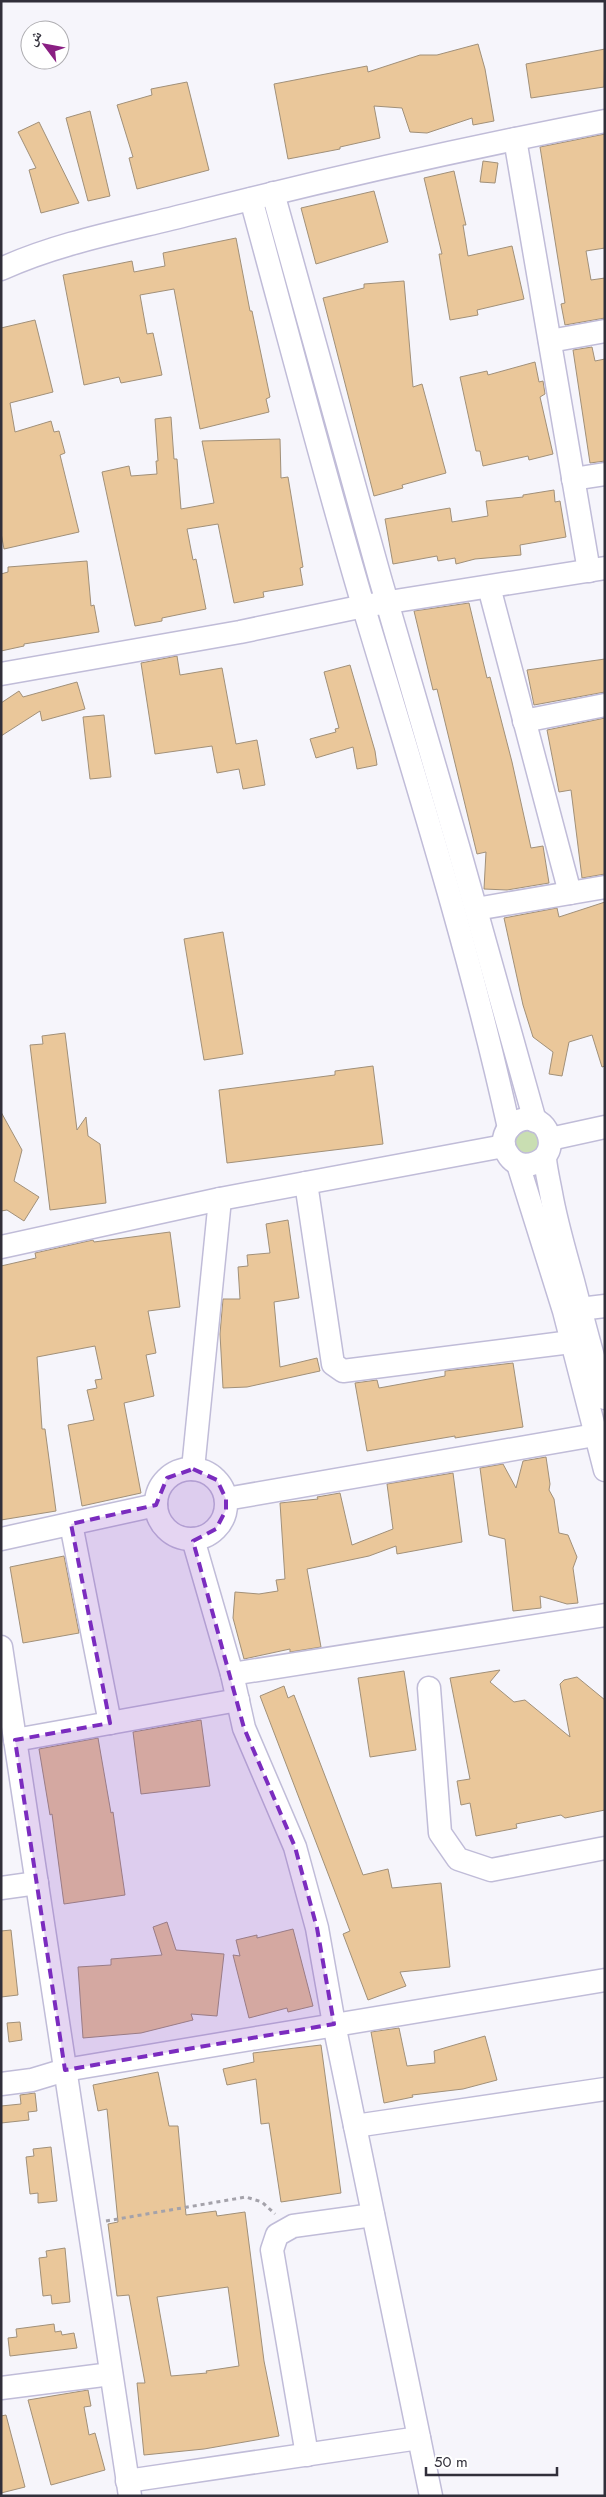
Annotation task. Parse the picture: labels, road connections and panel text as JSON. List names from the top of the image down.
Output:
{
  "scale_bar": "50 m",
  "north": "top left"
}
